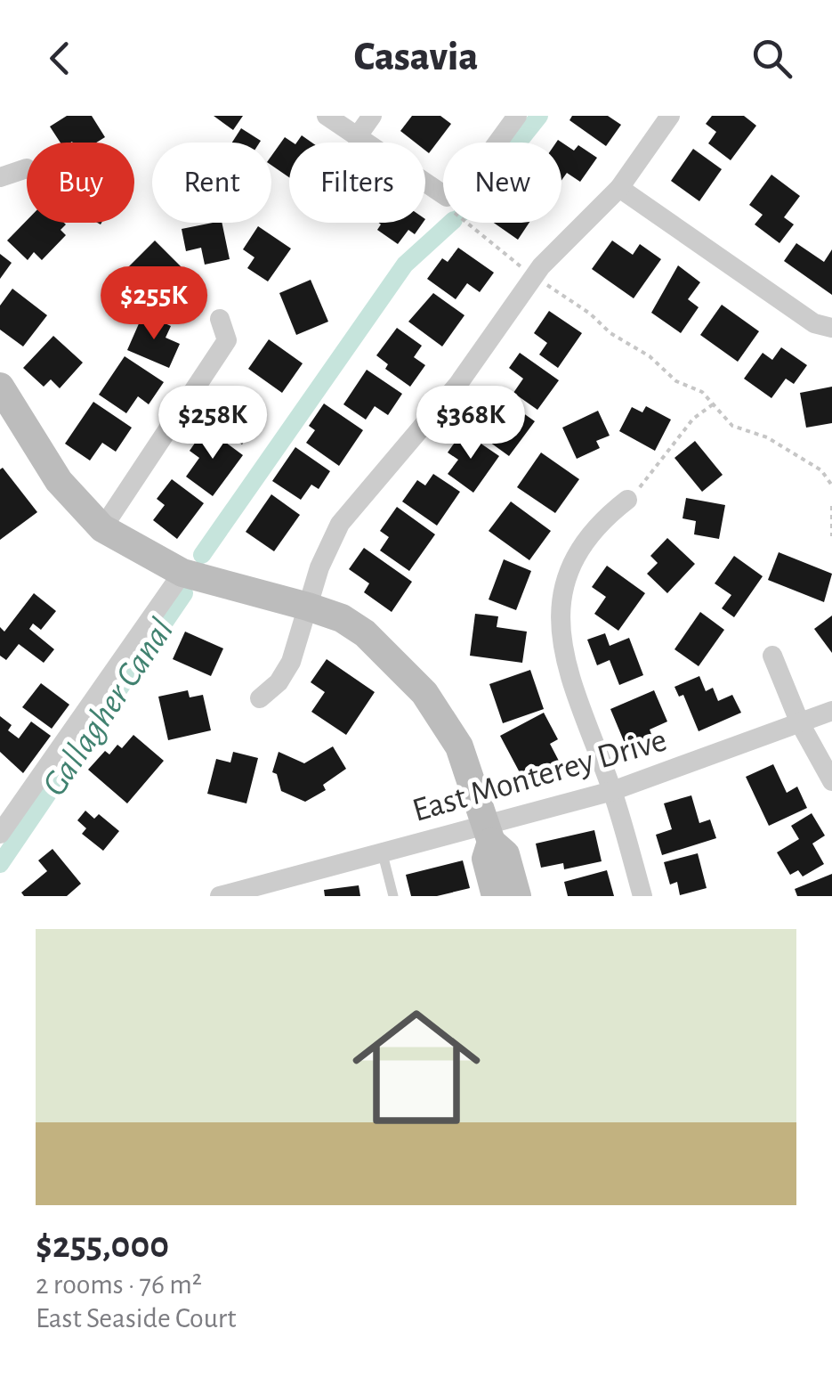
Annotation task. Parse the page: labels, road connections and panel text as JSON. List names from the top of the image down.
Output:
{
  "streets": {
    "street": ["East Monterey Drive"]
  },
  "water": ["Gallagher Canal"],
  "page": {
    "header": "Casavia",
    "chip": [
      "Buy",
      "Rent",
      "Filters",
      "New"
    ],
    "price": ["$255K", "$258K", "$368K"],
    "list": [
      {
        "name": "$255,000",
        "note": "2 rooms · 76 m² · East Seaside Court"
      }
    ]
  }
}
